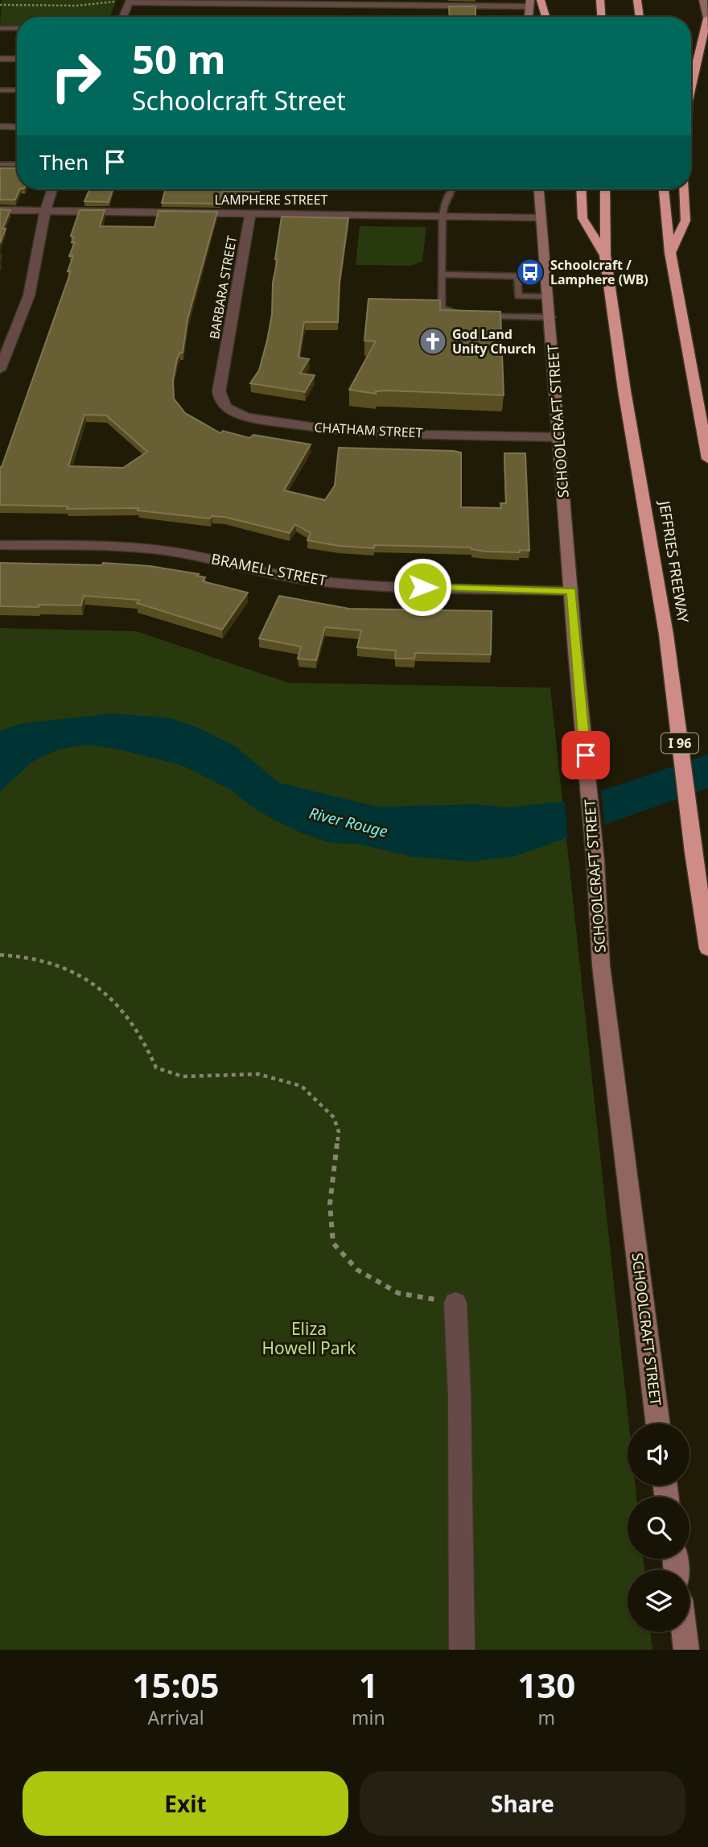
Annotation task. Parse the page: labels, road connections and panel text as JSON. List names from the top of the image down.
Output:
{
  "streets": {
    "highway": ["JEFFRIES FREEWAY", "I 96"],
    "main road": ["SCHOOLCRAFT STREET"],
    "street": [
      "LAMPHERE STREET",
      "BARBARA STREET",
      "CHATHAM STREET",
      "BRAMELL STREET"
    ]
  },
  "crossings": [
    ["LAMPHERE STREET", "BARBARA STREET"],
    ["LAMPHERE STREET", "SCHOOLCRAFT STREET"],
    ["BARBARA STREET", "CHATHAM STREET"],
    ["SCHOOLCRAFT STREET", "CHATHAM STREET"],
    ["SCHOOLCRAFT STREET", "BRAMELL STREET"]
  ],
  "water": ["River Rouge"],
  "parks": ["Eliza Howell Park"],
  "places": {
    "bus stop": ["Schoolcraft / Lamphere (WB)"],
    "church": ["God Land Unity Church"]
  },
  "page": {
    "turn": ["50 m", "Schoolcraft Street"],
    "then": "Then",
    "eta": [
      "15:05",
      "Arrival",
      "1",
      "min",
      "130",
      "m"
    ],
    "buttons": ["Exit", "Share"]
  }
}
